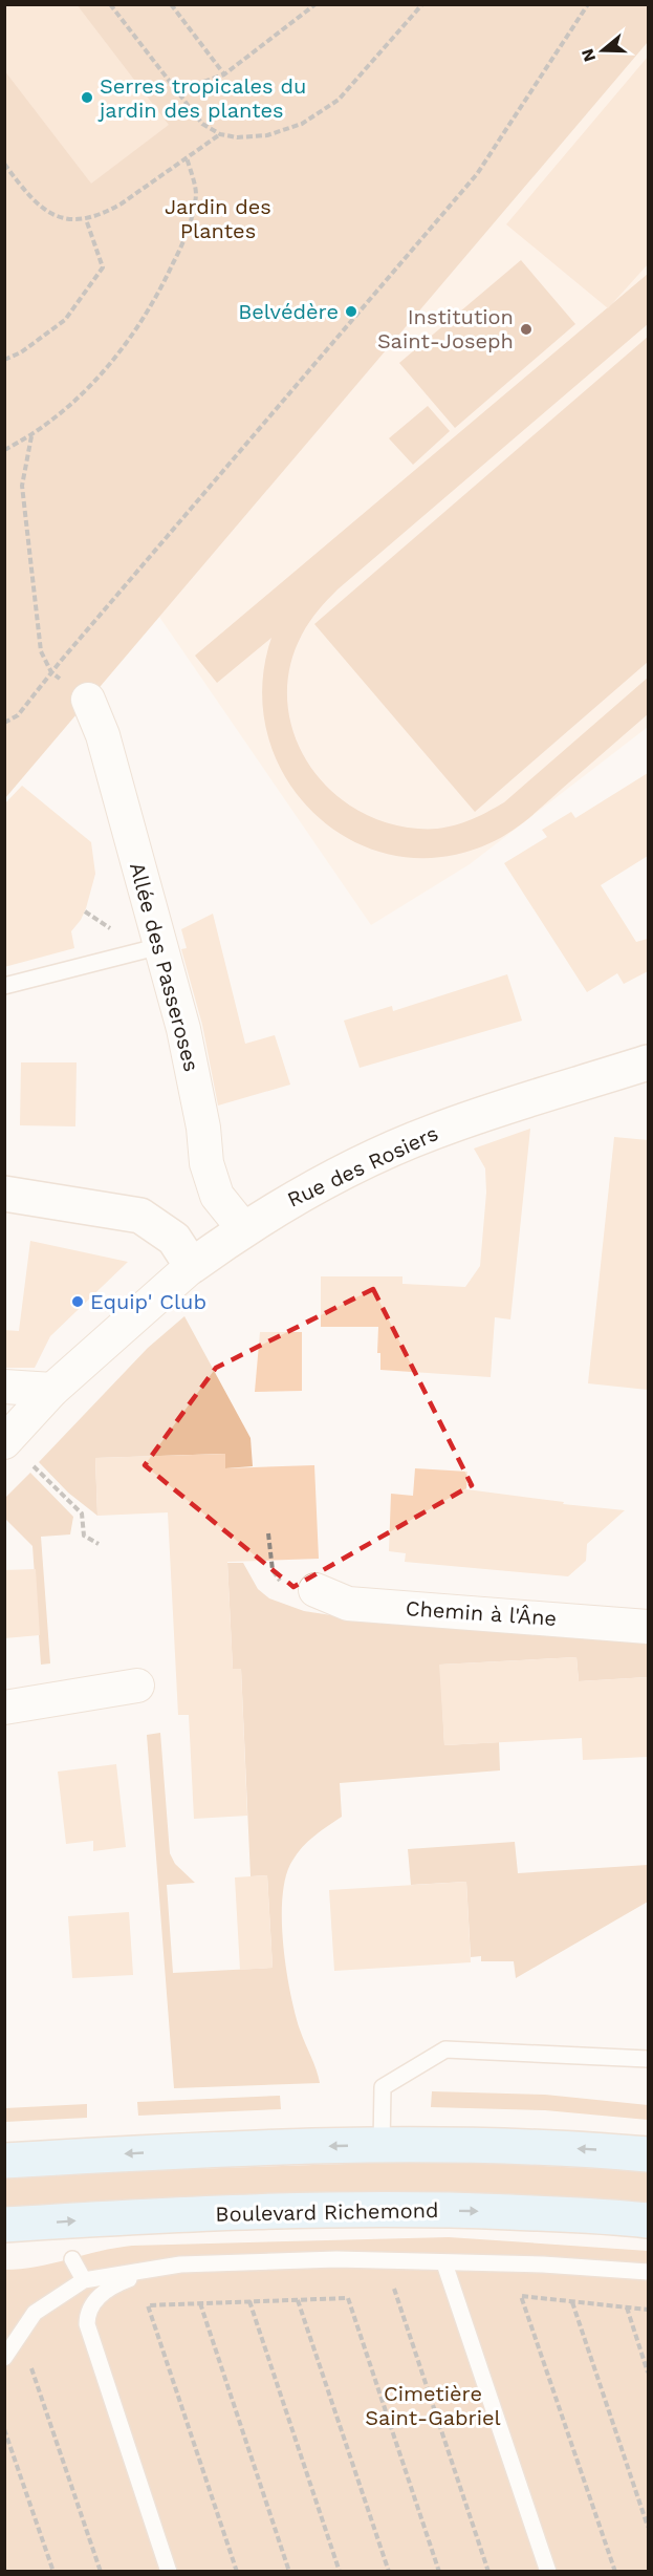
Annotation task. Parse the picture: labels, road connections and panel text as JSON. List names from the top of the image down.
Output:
{
  "streets": {
    "main road": ["Boulevard Richemond"],
    "street": ["Allée des Passeroses", "Rue des Rosiers", "Chemin à l'Âne"]
  },
  "crossings": [
    ["Allée des Passeroses", "Rue des Rosiers"]
  ],
  "parks": ["Jardin des Plantes", "Cimetière Saint-Gabriel"],
  "places": [
    "Serres tropicales du jardin des plantes",
    "Belvédère",
    "Institution Saint-Joseph",
    "Equip' Club"
  ],
  "north": "left"
}
